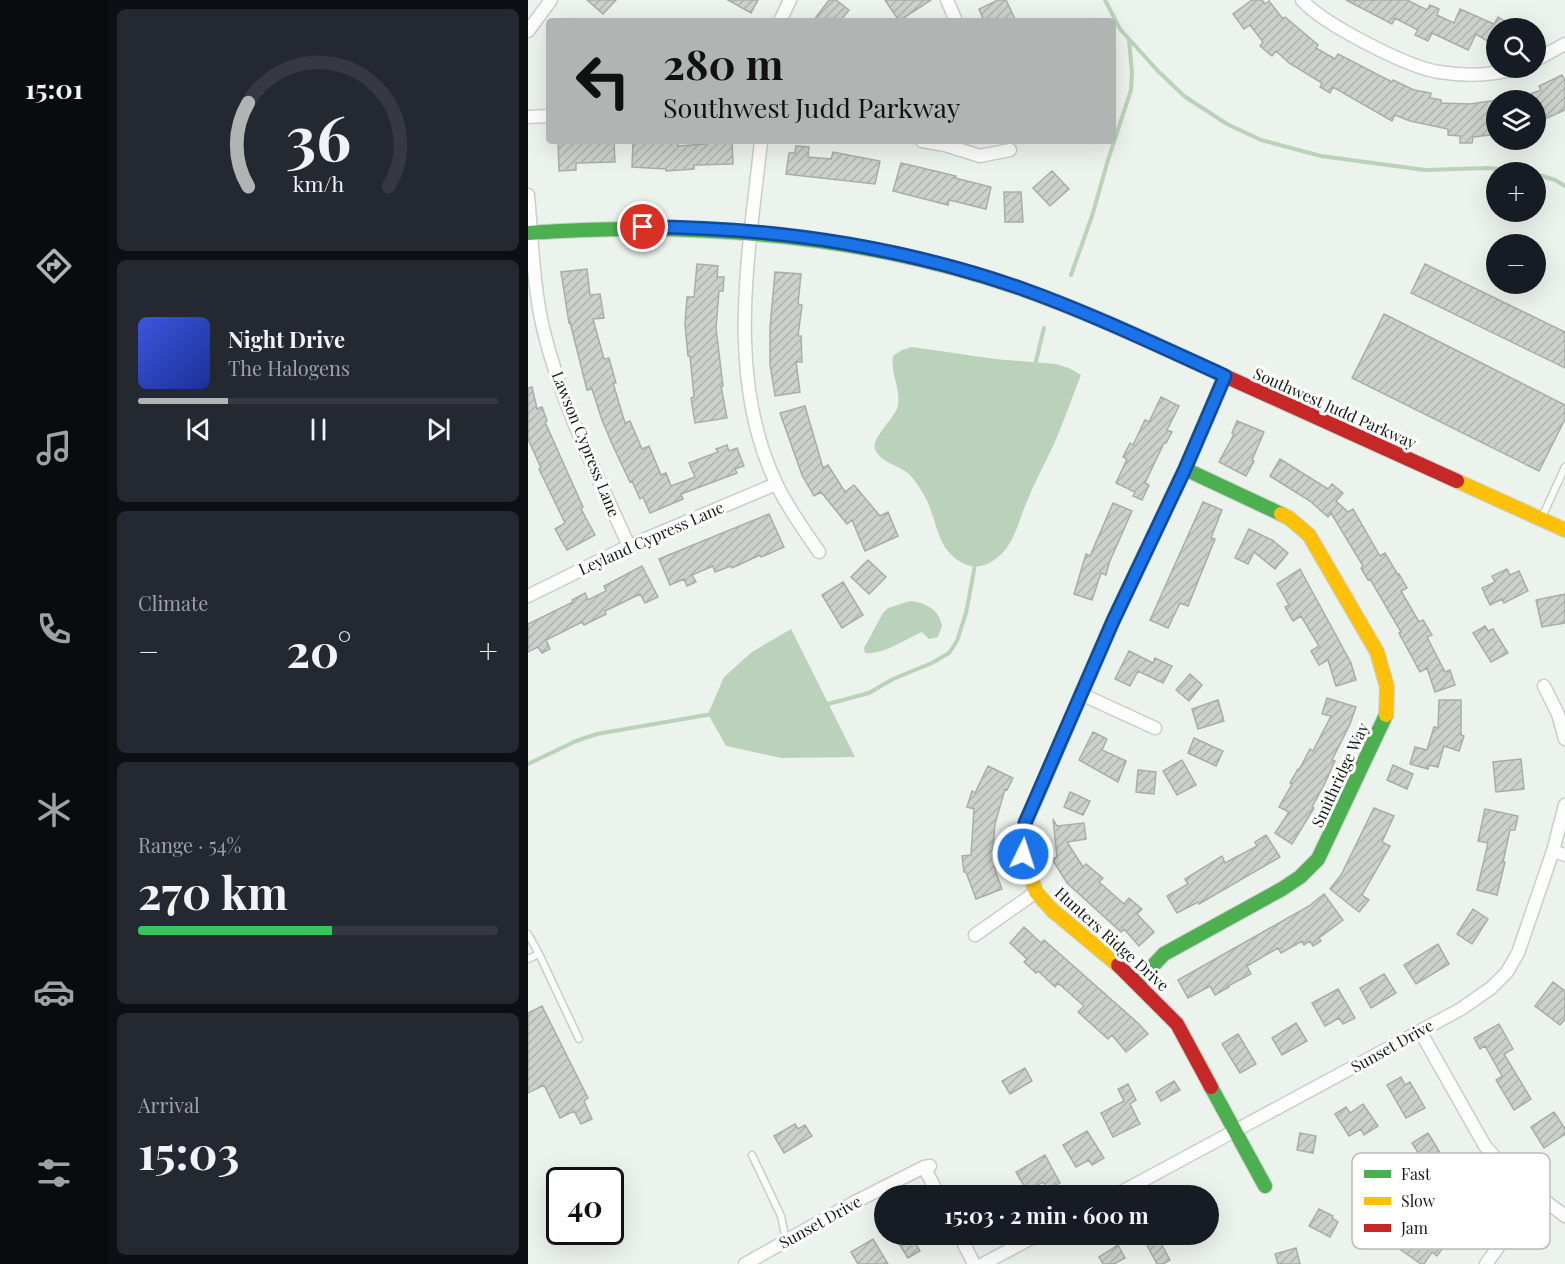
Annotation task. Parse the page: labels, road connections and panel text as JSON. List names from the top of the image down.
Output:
{
  "streets": {
    "main road": ["Southwest Judd Parkway", "Smithridge Way", "Hunters Ridge Drive"],
    "street": ["Lawson Cypress Lane", "Leyland Cypress Lane", "Sunset Drive"]
  },
  "crossings": [
    ["Southwest Judd Parkway", "Lawson Cypress Lane"],
    ["Southwest Judd Parkway", "Hunters Ridge Drive"],
    ["Lawson Cypress Lane", "Leyland Cypress Lane"],
    ["Smithridge Way", "Hunters Ridge Drive"],
    ["Hunters Ridge Drive", "Sunset Drive"]
  ],
  "legend": ["Fast", "Slow", "Jam"],
  "page": {
    "tabs": "15:01",
    "map_buttons": ["+", "−"],
    "turn": ["280 m", "Southwest Judd Parkway"],
    "song": ["Night Drive", "The Halogens"],
    "tile": [
      "Climate",
      ["Range · 54%", "270 km"],
      ["Arrival", "15:03"]
    ],
    "heat": ["−", "20°", "+"],
    "limit": "40",
    "trip": "15:03 · 2 min · 600 m",
    "gauge": ["36", "km/h"]
  }
}
